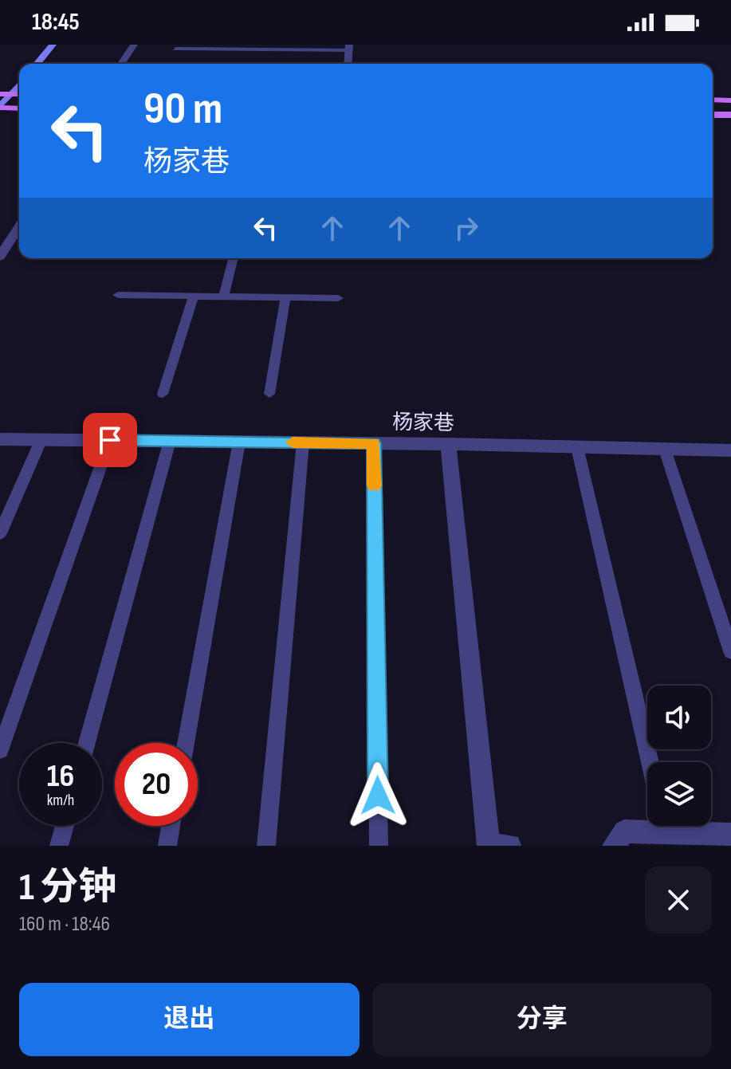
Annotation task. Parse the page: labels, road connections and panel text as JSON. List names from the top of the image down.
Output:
{
  "streets": {
    "street": ["杨家巷"]
  },
  "page": {
    "status": "18:45",
    "turn": ["90 m", "杨家巷"],
    "speed": "16 km/h",
    "limit": "20",
    "heading": ["1 分钟", "160 m · 18:46"],
    "buttons": ["退出", "分享"]
  }
}
